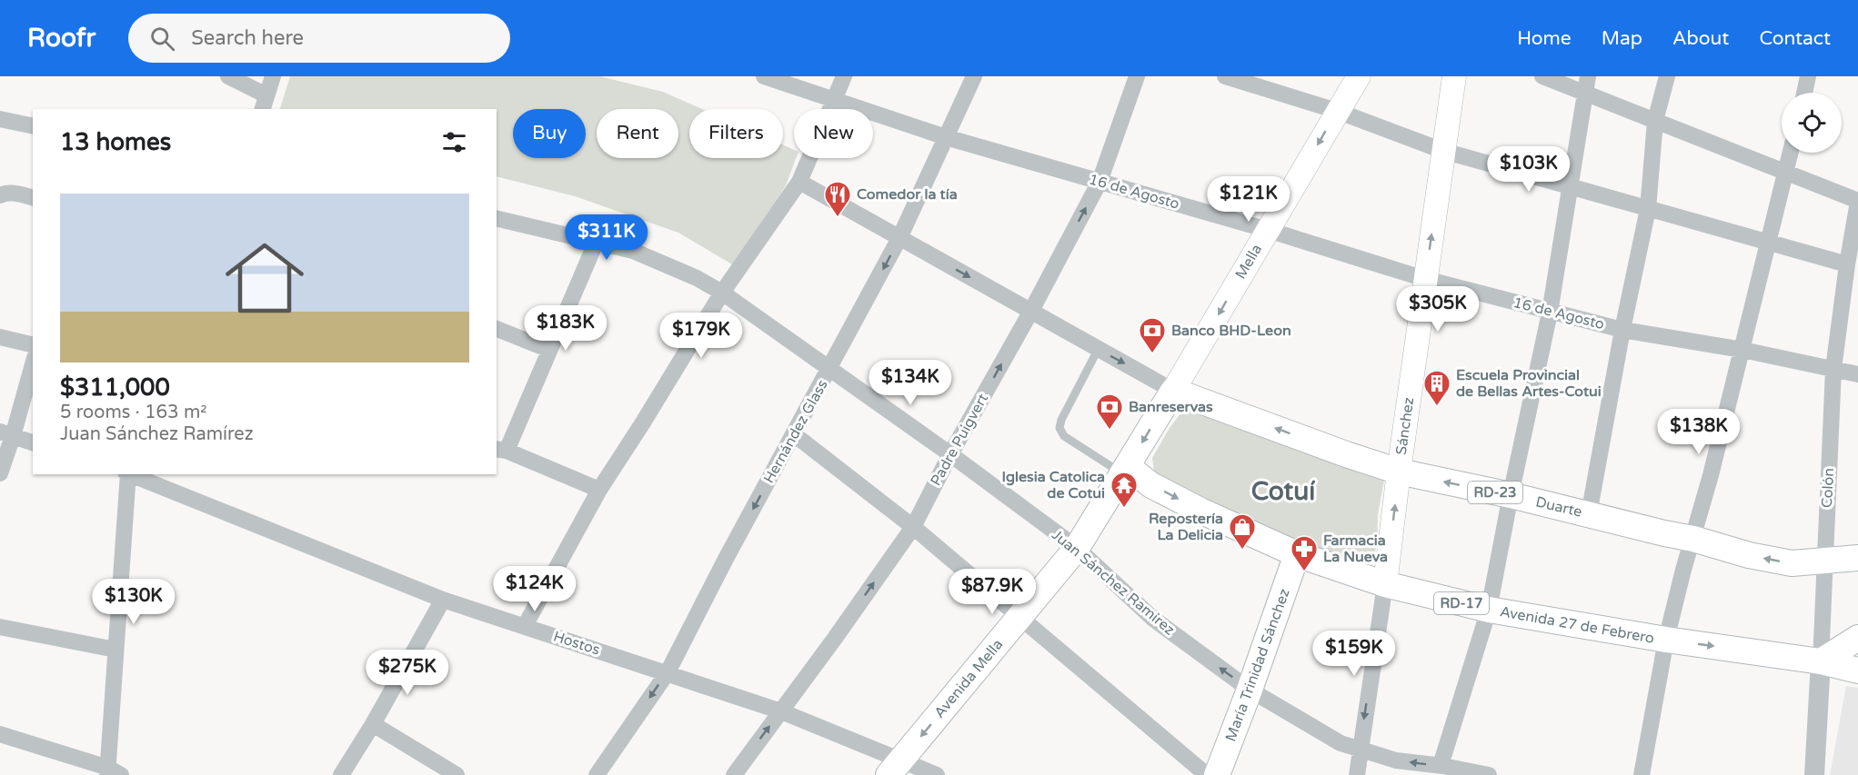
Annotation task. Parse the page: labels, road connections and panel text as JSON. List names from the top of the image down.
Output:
{
  "streets": {
    "main road": [
      "Mella",
      "Sánchez",
      "RD-23",
      "Duarte",
      "RD-17",
      "Avenida 27 de Febrero",
      "María Trinidad Sánchez",
      "Avenida Mella"
    ],
    "street": [
      "16 de Agosto",
      "Hernández Glass",
      "Padre Puigvert",
      "Colón",
      "Juan Sánchez Ramírez",
      "Hostos"
    ]
  },
  "crossings": [
    ["16 de Agosto", "Mella"],
    ["16 de Agosto", "Sánchez"],
    ["16 de Agosto", "Hernández Glass"],
    ["16 de Agosto", "Padre Puigvert"],
    ["16 de Agosto", "Colón"],
    ["Mella", "Duarte"],
    ["Mella", "Avenida Mella"],
    ["Sánchez", "Duarte"],
    ["Sánchez", "Juan Sánchez Ramírez"],
    ["Sánchez", "Avenida 27 de Febrero"],
    ["Hernández Glass", "Juan Sánchez Ramírez"],
    ["Hernández Glass", "Hostos"],
    ["Padre Puigvert", "Juan Sánchez Ramírez"],
    ["Padre Puigvert", "Hostos"],
    ["Colón", "Duarte"],
    ["Colón", "Avenida 27 de Febrero"],
    ["Duarte", "Avenida Mella"],
    ["Juan Sánchez Ramírez", "María Trinidad Sánchez"],
    ["Juan Sánchez Ramírez", "Avenida Mella"],
    ["Avenida 27 de Febrero", "María Trinidad Sánchez"],
    ["Avenida 27 de Febrero", "Avenida Mella"],
    ["Hostos", "Avenida Mella"]
  ],
  "one_way": [
    "Mella",
    "Padre Puigvert",
    "Duarte",
    "Avenida 27 de Febrero",
    "Avenida Mella"
  ],
  "districts": ["Cotuí"],
  "places": {
    "restaurant": ["Comedor la tía"],
    "bank": ["Banco BHD-Leon", "Banreservas"],
    "building": ["Escuela Provincial de Bellas Artes-Cotui"],
    "temple": ["Iglesia Catolica de Cotui"],
    "shop": ["Repostería La Delicia"],
    "pharmacy": ["Farmacia La Nueva"]
  },
  "page": {
    "header": "Roofr",
    "search": "Search here",
    "nav": [
      "Home",
      "Map",
      "About",
      "Contact"
    ],
    "chip": [
      "Buy",
      "Rent",
      "Filters",
      "New"
    ],
    "heading": "13 homes",
    "price": [
      "$103K",
      "$121K",
      "$311K",
      "$305K",
      "$183K",
      "$179K",
      "$134K",
      "$138K",
      "$124K",
      "$87.9K",
      "$130K",
      "$159K",
      "$275K"
    ],
    "list": [
      {
        "name": "$311,000",
        "note": "5 rooms · 163 m² · Juan Sánchez Ramírez"
      }
    ]
  }
}
